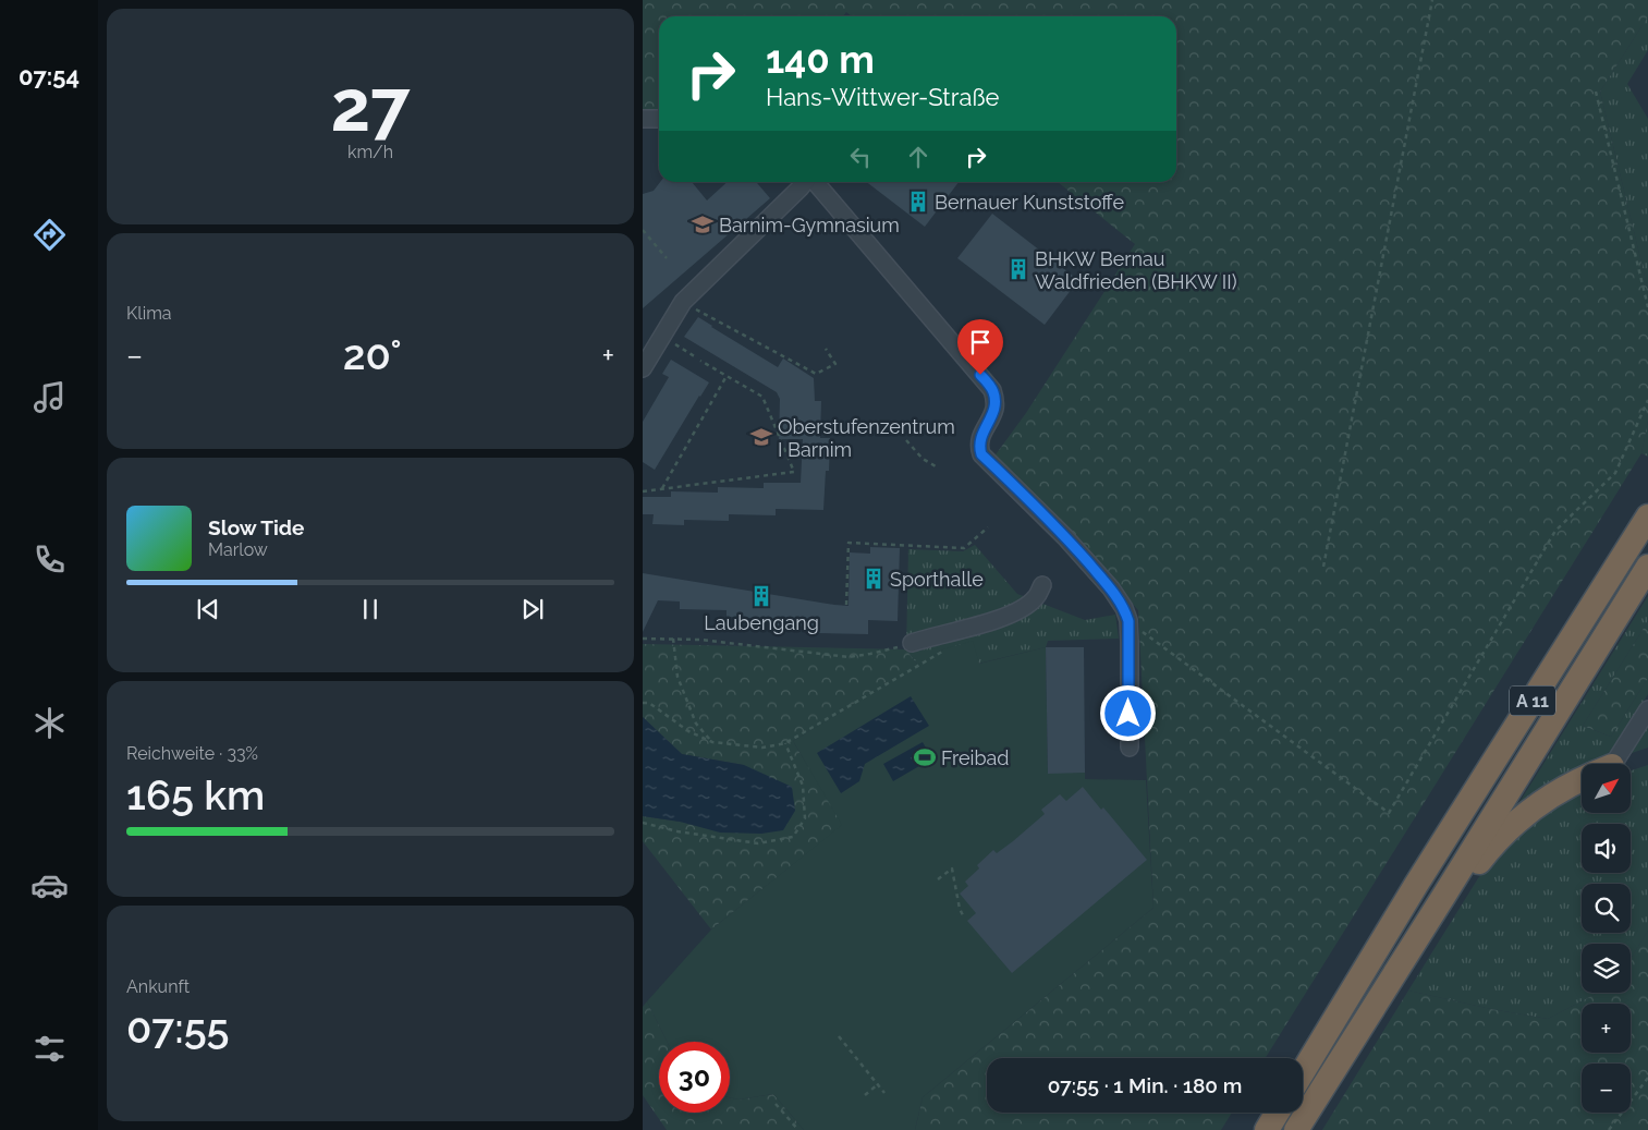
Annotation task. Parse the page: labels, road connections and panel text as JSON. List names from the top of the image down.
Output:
{
  "streets": {
    "highway": ["A 11"]
  },
  "places": {
    "building": [
      "Bernauer Kunststoffe",
      "BHKW Bernau Waldfrieden (BHKW II)",
      "Sporthalle",
      "Laubengang"
    ],
    "school or university": ["Barnim-Gymnasium", "Oberstufenzentrum I Barnim"],
    "sports": ["Freibad"]
  },
  "north": "top right",
  "page": {
    "tabs": "07:54",
    "tile": [
      ["27", "km/h"],
      "Klima",
      ["Reichweite · 33%", "165 km"],
      ["Ankunft", "07:55"]
    ],
    "turn": ["140 m", "Hans-Wittwer-Straße"],
    "heat": ["−", "20°", "+"],
    "song": ["Slow Tide", "Marlow"],
    "map_buttons": ["+", "−"],
    "limit": "30",
    "trip": "07:55 · 1 Min. · 180 m"
  }
}
